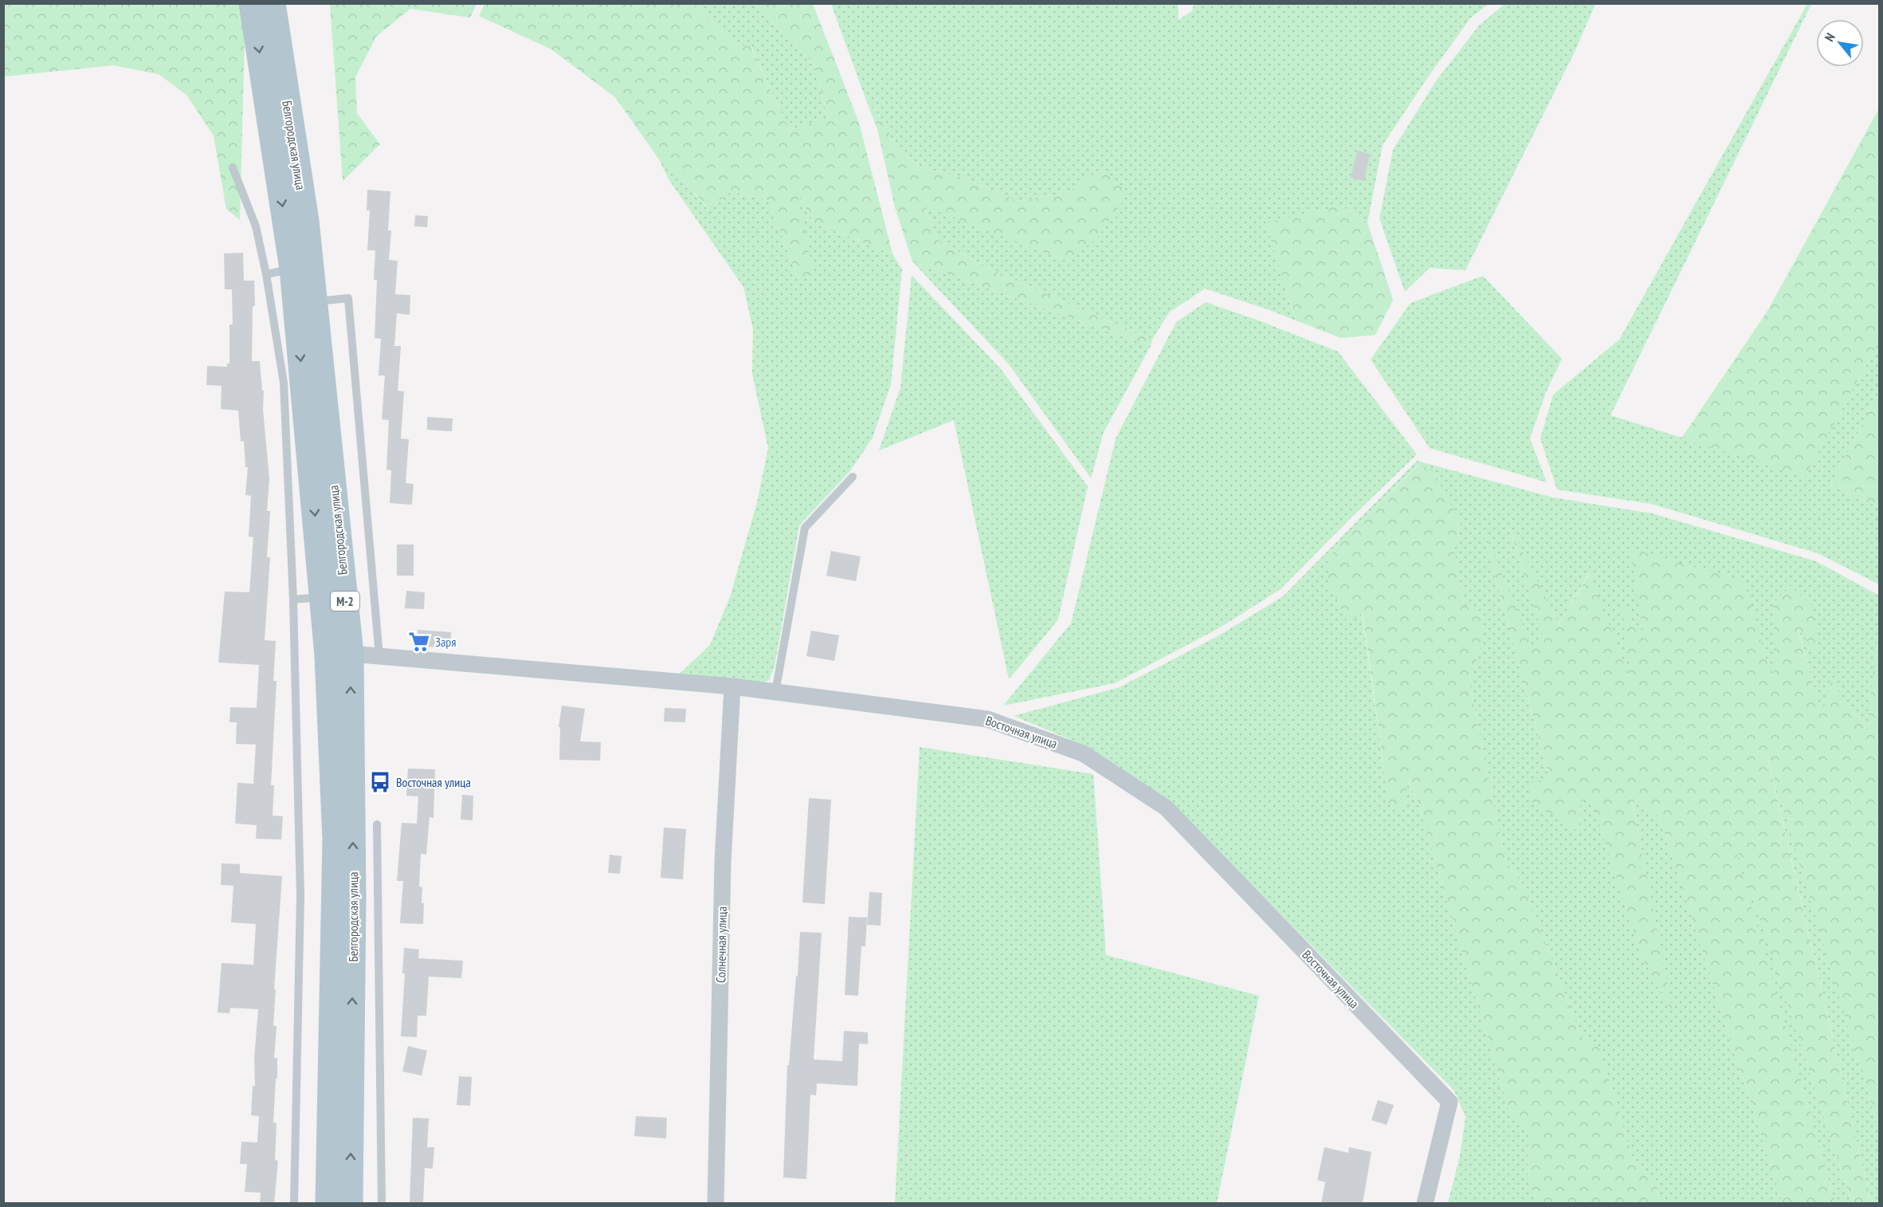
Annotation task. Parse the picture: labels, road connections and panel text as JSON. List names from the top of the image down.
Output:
{
  "streets": {
    "main road": ["Белгородская улица", "М-2"],
    "street": ["Восточная улица", "Солнечная улица"]
  },
  "crossings": [
    ["Белгородская улица", "Восточная улица"],
    ["Восточная улица", "Солнечная улица"]
  ],
  "places": {
    "supermarket": ["Заря"],
    "bus stop": ["Восточная улица"]
  },
  "north": "top left"
}
